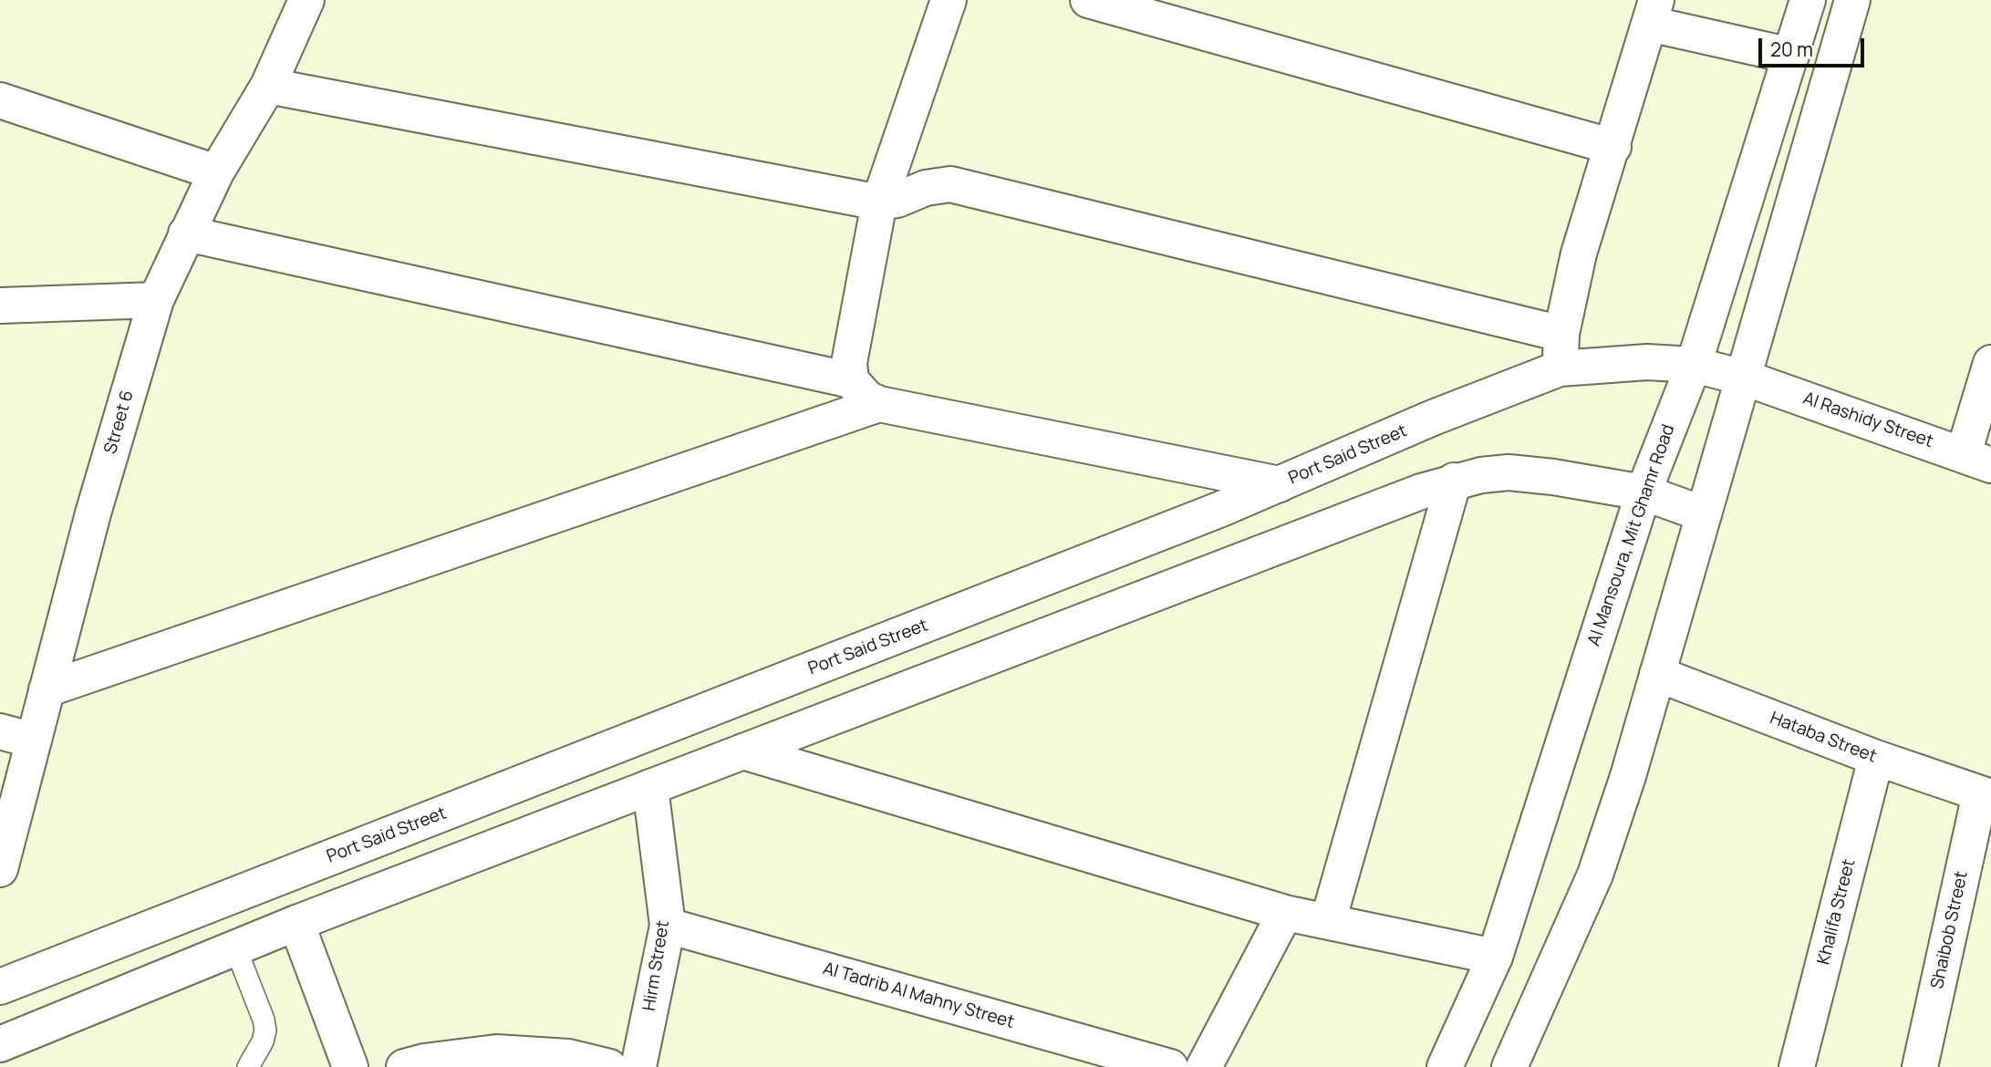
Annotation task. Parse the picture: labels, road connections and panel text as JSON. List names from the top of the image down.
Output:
{
  "streets": {
    "street": [
      "Al Rashidy Street",
      "Street 6",
      "Port Said Street",
      "Al Mansoura, Mit Ghamr Road",
      "Hataba Street",
      "Khalifa Street",
      "Shaibob Street",
      "Hirm Street",
      "Al Tadrib Al Mahny Street"
    ]
  },
  "crossings": [
    ["Al Rashidy Street", "Port Said Street"],
    ["Port Said Street", "Al Mansoura, Mit Ghamr Road"],
    ["Hataba Street", "Khalifa Street"],
    ["Hataba Street", "Shaibob Street"],
    ["Hirm Street", "Al Tadrib Al Mahny Street"]
  ],
  "scale_bar": "20 m"
}
